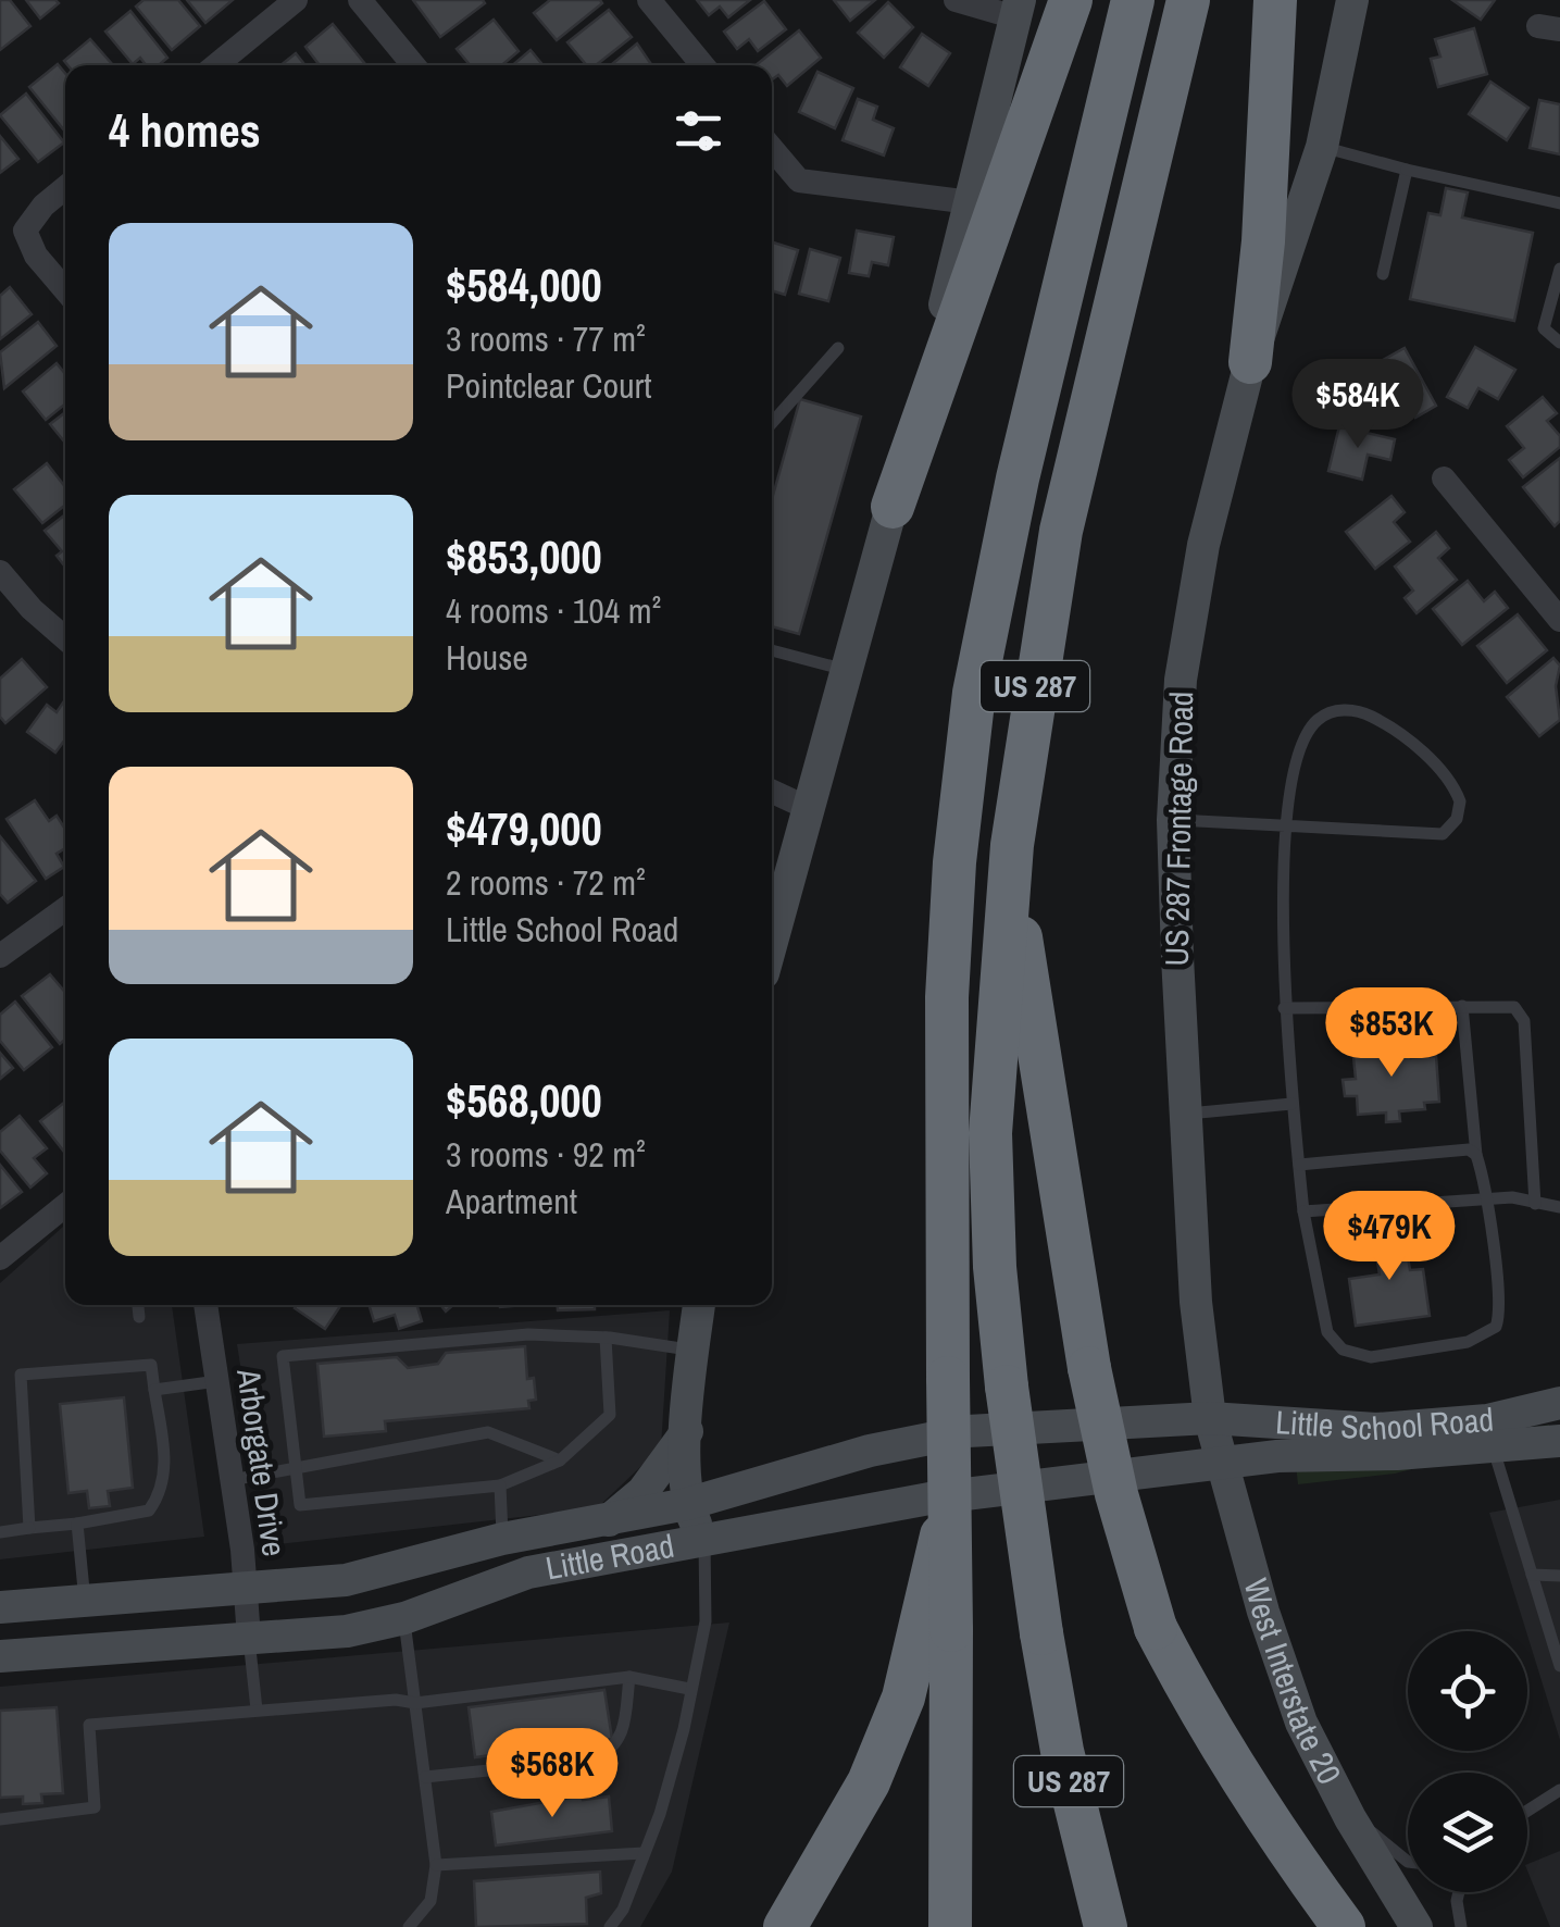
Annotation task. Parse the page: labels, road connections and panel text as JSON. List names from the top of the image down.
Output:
{
  "streets": {
    "highway": ["US 287"],
    "main road": [
      "US 287 Frontage Road",
      "Little School Road",
      "Little Road",
      "West Interstate 20"
    ],
    "street": ["Arborgate Drive"]
  },
  "crossings": [
    ["US 287 Frontage Road", "Little School Road"],
    ["US 287 Frontage Road", "Little Road"],
    ["US 287 Frontage Road", "West Interstate 20"],
    ["Little School Road", "Little Road"],
    ["Little School Road", "West Interstate 20"],
    ["Arborgate Drive", "Little Road"],
    ["Little Road", "West Interstate 20"]
  ],
  "page": {
    "heading": "4 homes",
    "list": [
      {
        "name": "$584,000",
        "note": "3 rooms · 77 m² · Pointclear Court"
      },
      {
        "name": "$853,000",
        "note": "4 rooms · 104 m² · House"
      },
      {
        "name": "$479,000",
        "note": "2 rooms · 72 m² · Little School Road"
      },
      {
        "name": "$568,000",
        "note": "3 rooms · 92 m² · Apartment"
      }
    ],
    "price": [
      "$584K",
      "$853K",
      "$479K",
      "$568K"
    ]
  }
}
